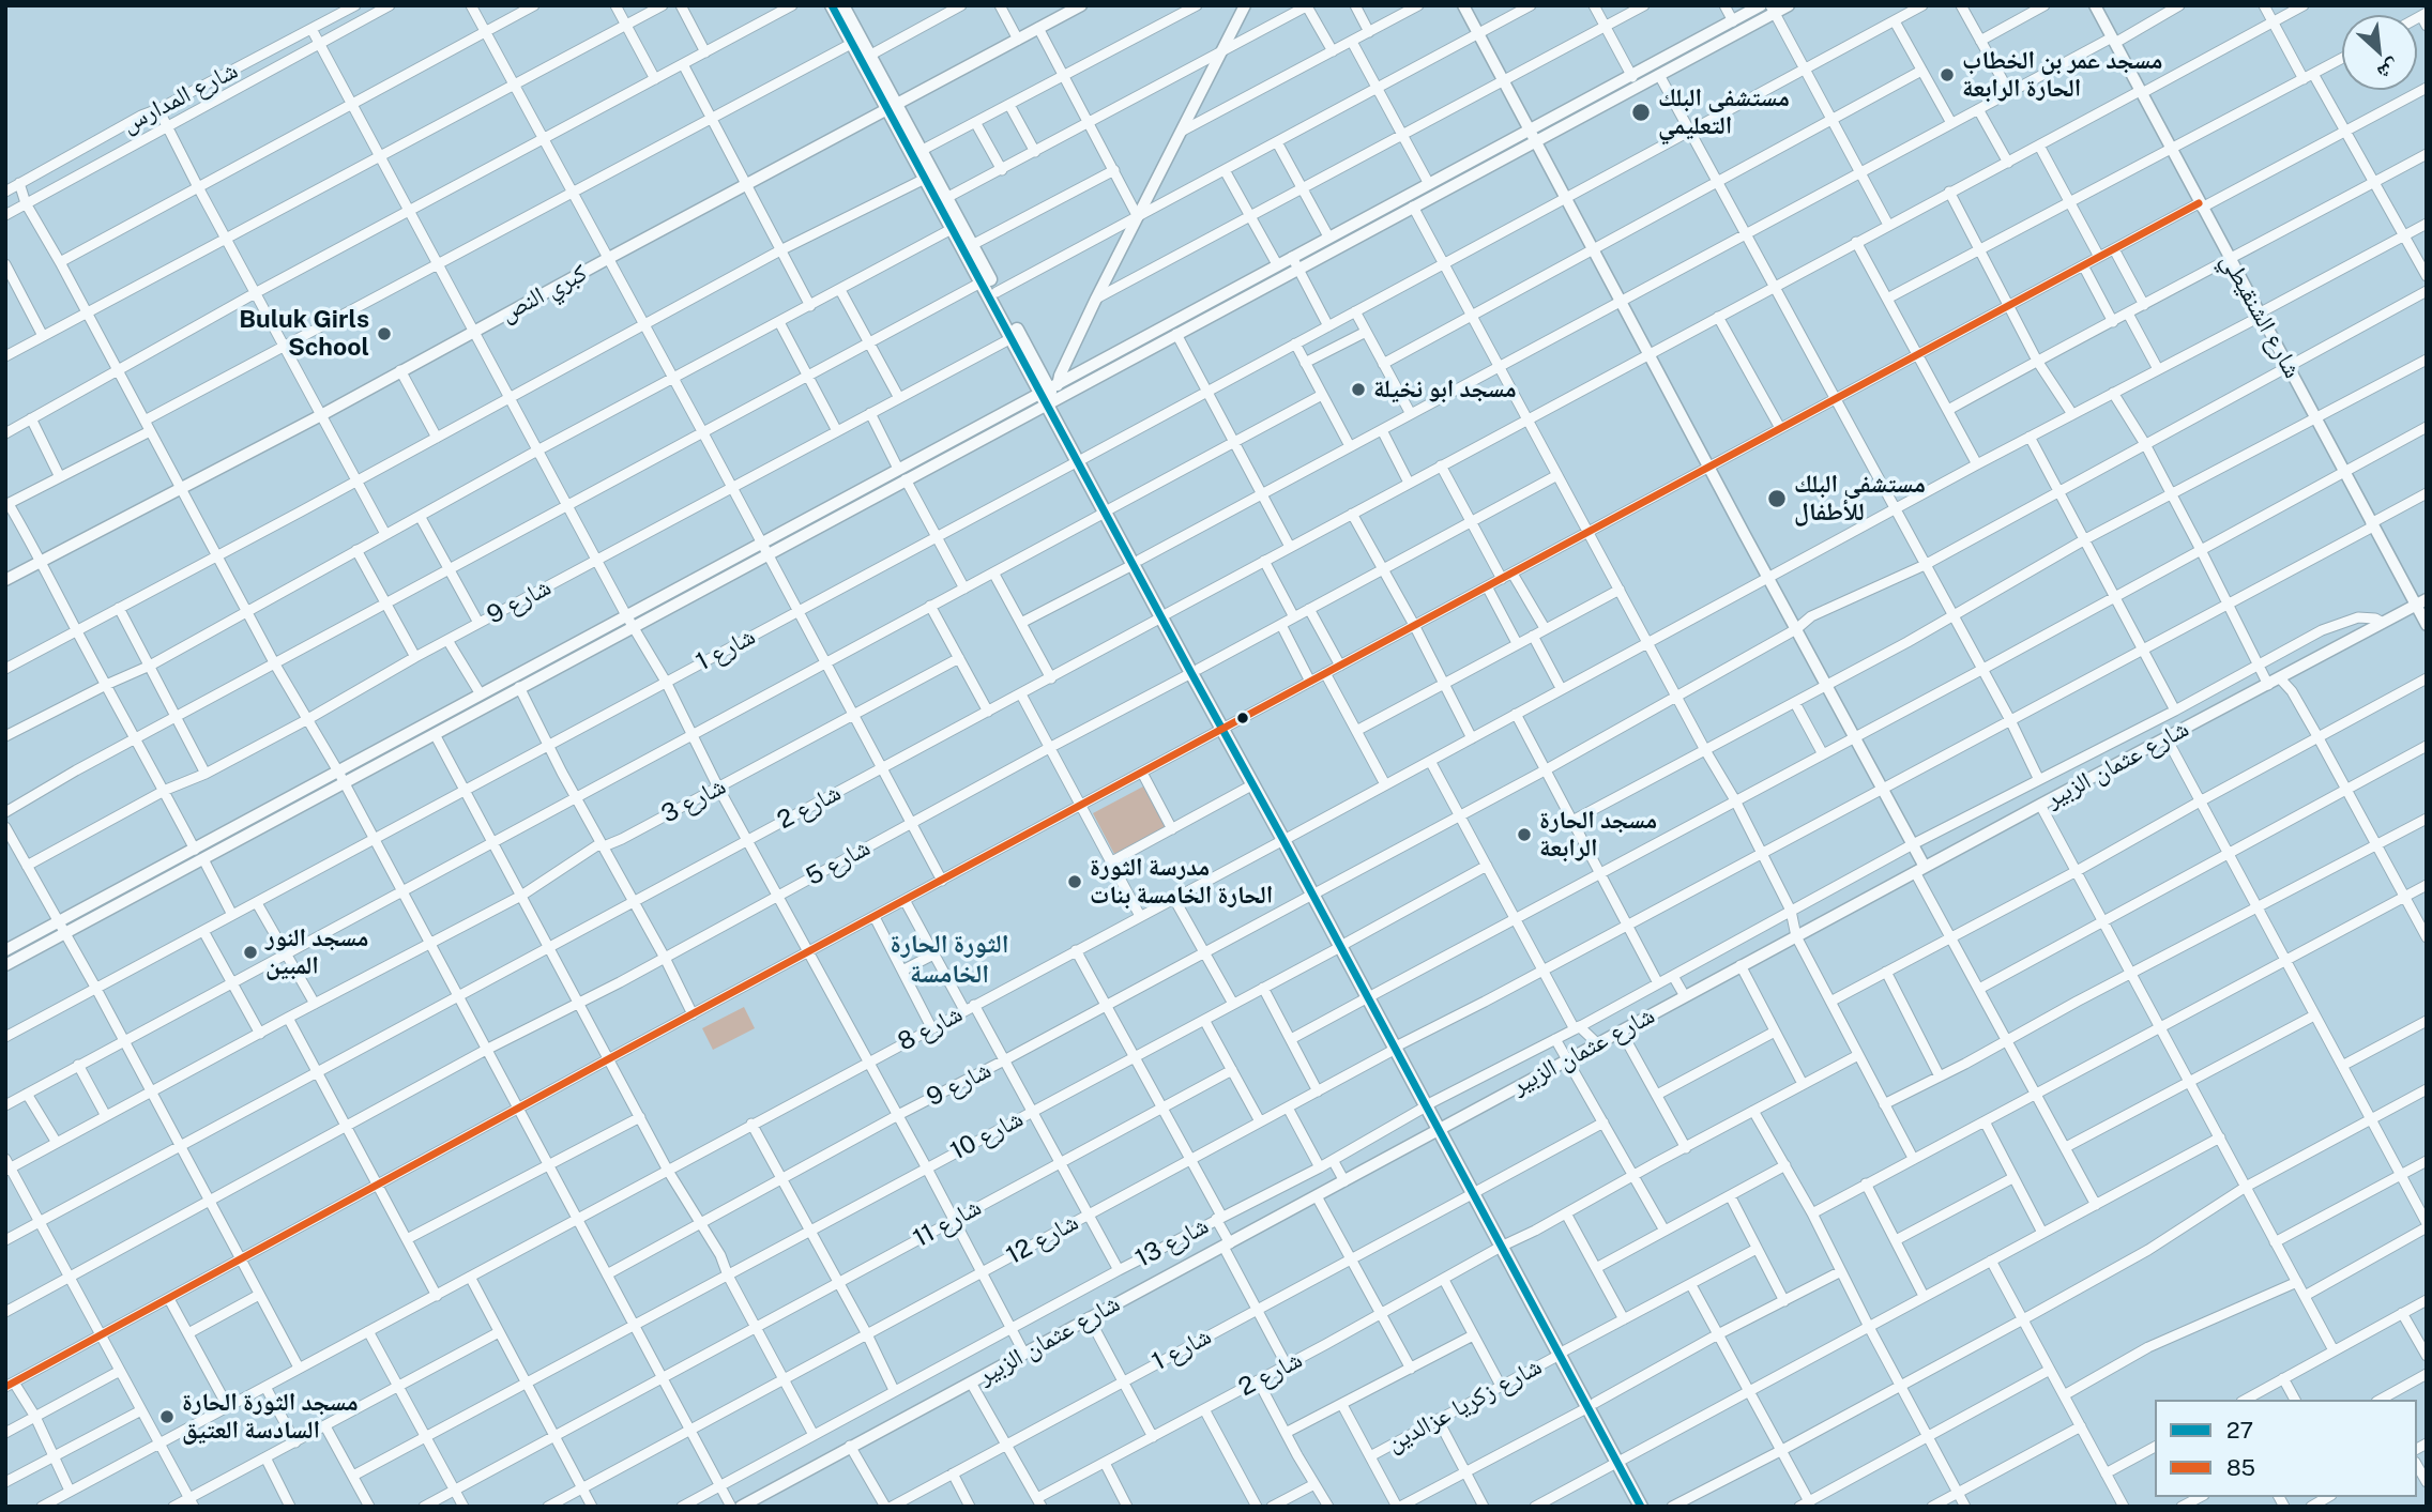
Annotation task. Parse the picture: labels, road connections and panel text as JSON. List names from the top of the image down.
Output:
{
  "streets": {
    "street": [
      "شارع المدارس",
      "كبري النص",
      "شارع الشنقيطي",
      "شارع 9",
      "شارع 1",
      "شارع عثمان الزبير",
      "شارع 3",
      "شارع 2",
      "شارع 5",
      "شارع 8",
      "شارع 10",
      "شارع 11",
      "شارع 12",
      "شارع 13",
      "شارع زكريا عزالدين"
    ]
  },
  "crossings": [
    ["شارع الشنقيطي", "شارع 9"],
    ["شارع الشنقيطي", "شارع عثمان الزبير"],
    ["شارع الشنقيطي", "شارع 2"],
    ["شارع الشنقيطي", "شارع 8"],
    ["شارع الشنقيطي", "شارع 12"],
    ["شارع عثمان الزبير", "شارع 13"]
  ],
  "districts": ["الثورة الحارة الخامسة"],
  "places": [
    "مسجد عمر بن الخطاب الحارة الرابعة",
    "مستشفى البلك التعليمي",
    "Buluk Girls School",
    "مسجد ابو نخيلة",
    "مستشفى البلك للأطفال",
    "مسجد الحارة الرابعة",
    "مدرسة الثورة الحارة الخامسة بنات",
    "مسجد النور المبين",
    "مسجد الثورة الحارة السادسة العتيق"
  ],
  "lines": ["transit line 27", "transit line 85"],
  "legend": ["27", "85"],
  "north": "bottom right"
}
